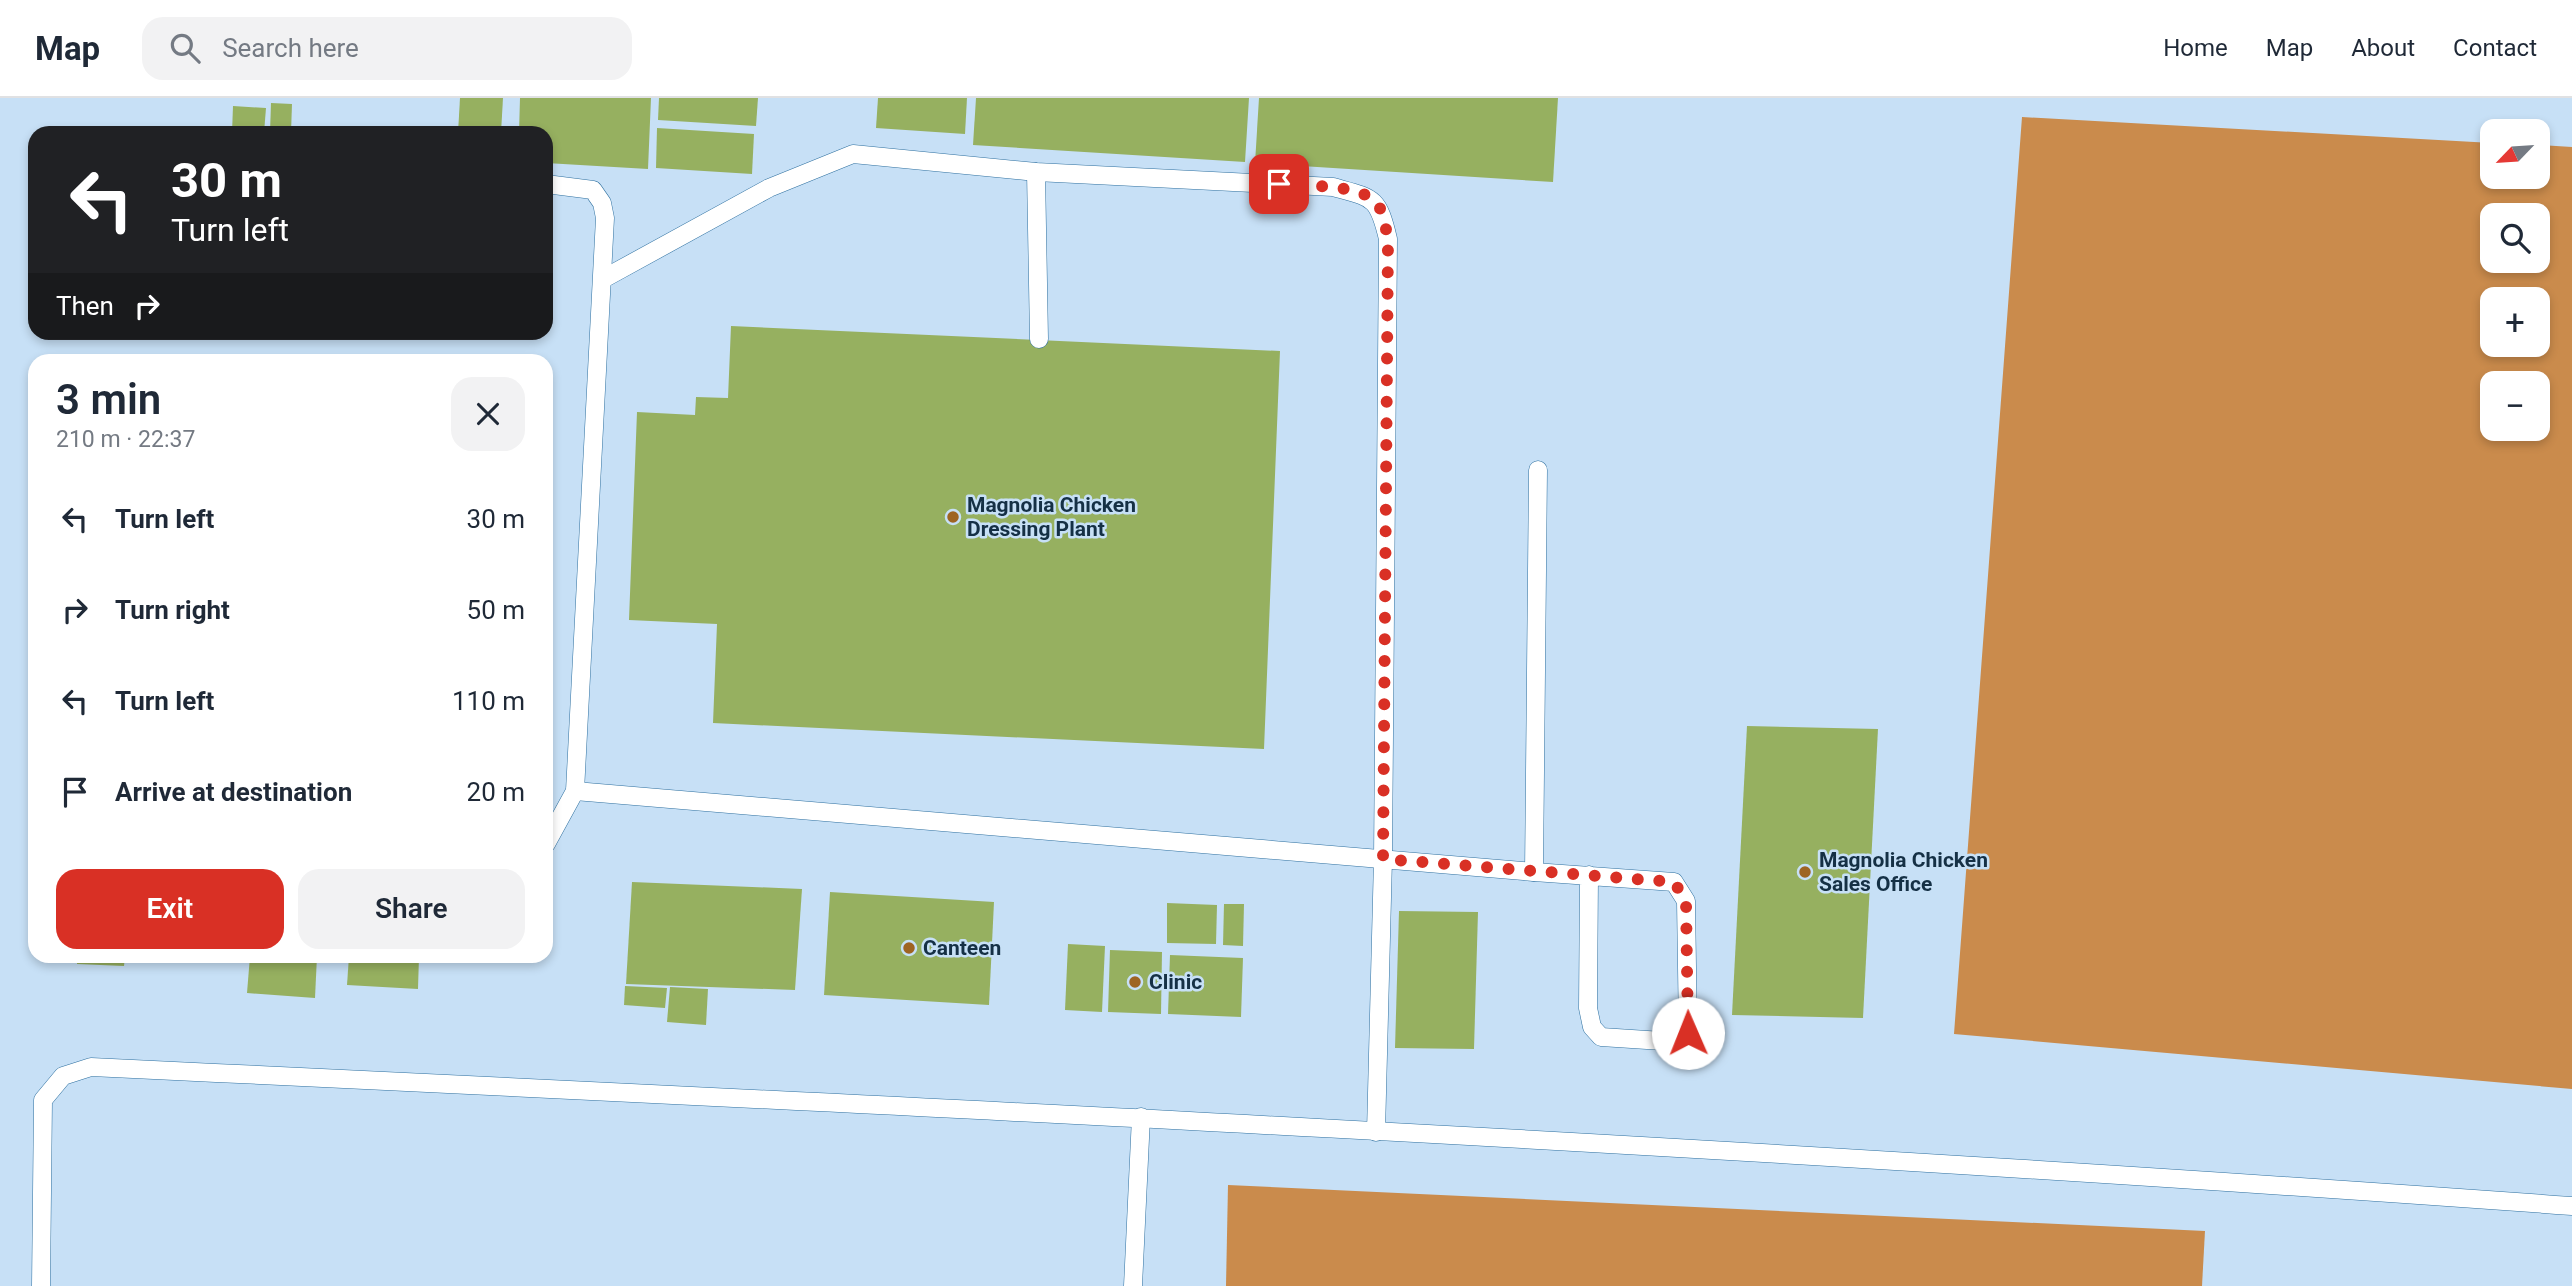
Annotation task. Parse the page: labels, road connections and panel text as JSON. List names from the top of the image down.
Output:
{
  "places": [
    "Magnolia Chicken Dressing Plant",
    "Magnolia Chicken Sales Office",
    "Canteen",
    "Clinic"
  ],
  "north": "bottom left",
  "page": {
    "header": "Map",
    "search": "Search here",
    "nav": [
      "Home",
      "Map",
      "About",
      "Contact"
    ],
    "map_buttons": ["+", "−"],
    "turn": ["30 m", "Turn left"],
    "then": "Then",
    "heading": ["3 min", "210 m · 22:37"],
    "list": [
      {
        "name": "Turn left",
        "value": "30 m"
      },
      {
        "name": "Turn right",
        "value": "50 m"
      },
      {
        "name": "Turn left",
        "value": "110 m"
      },
      {
        "name": "Arrive at destination",
        "value": "20 m"
      }
    ],
    "buttons": ["Exit", "Share"]
  }
}
